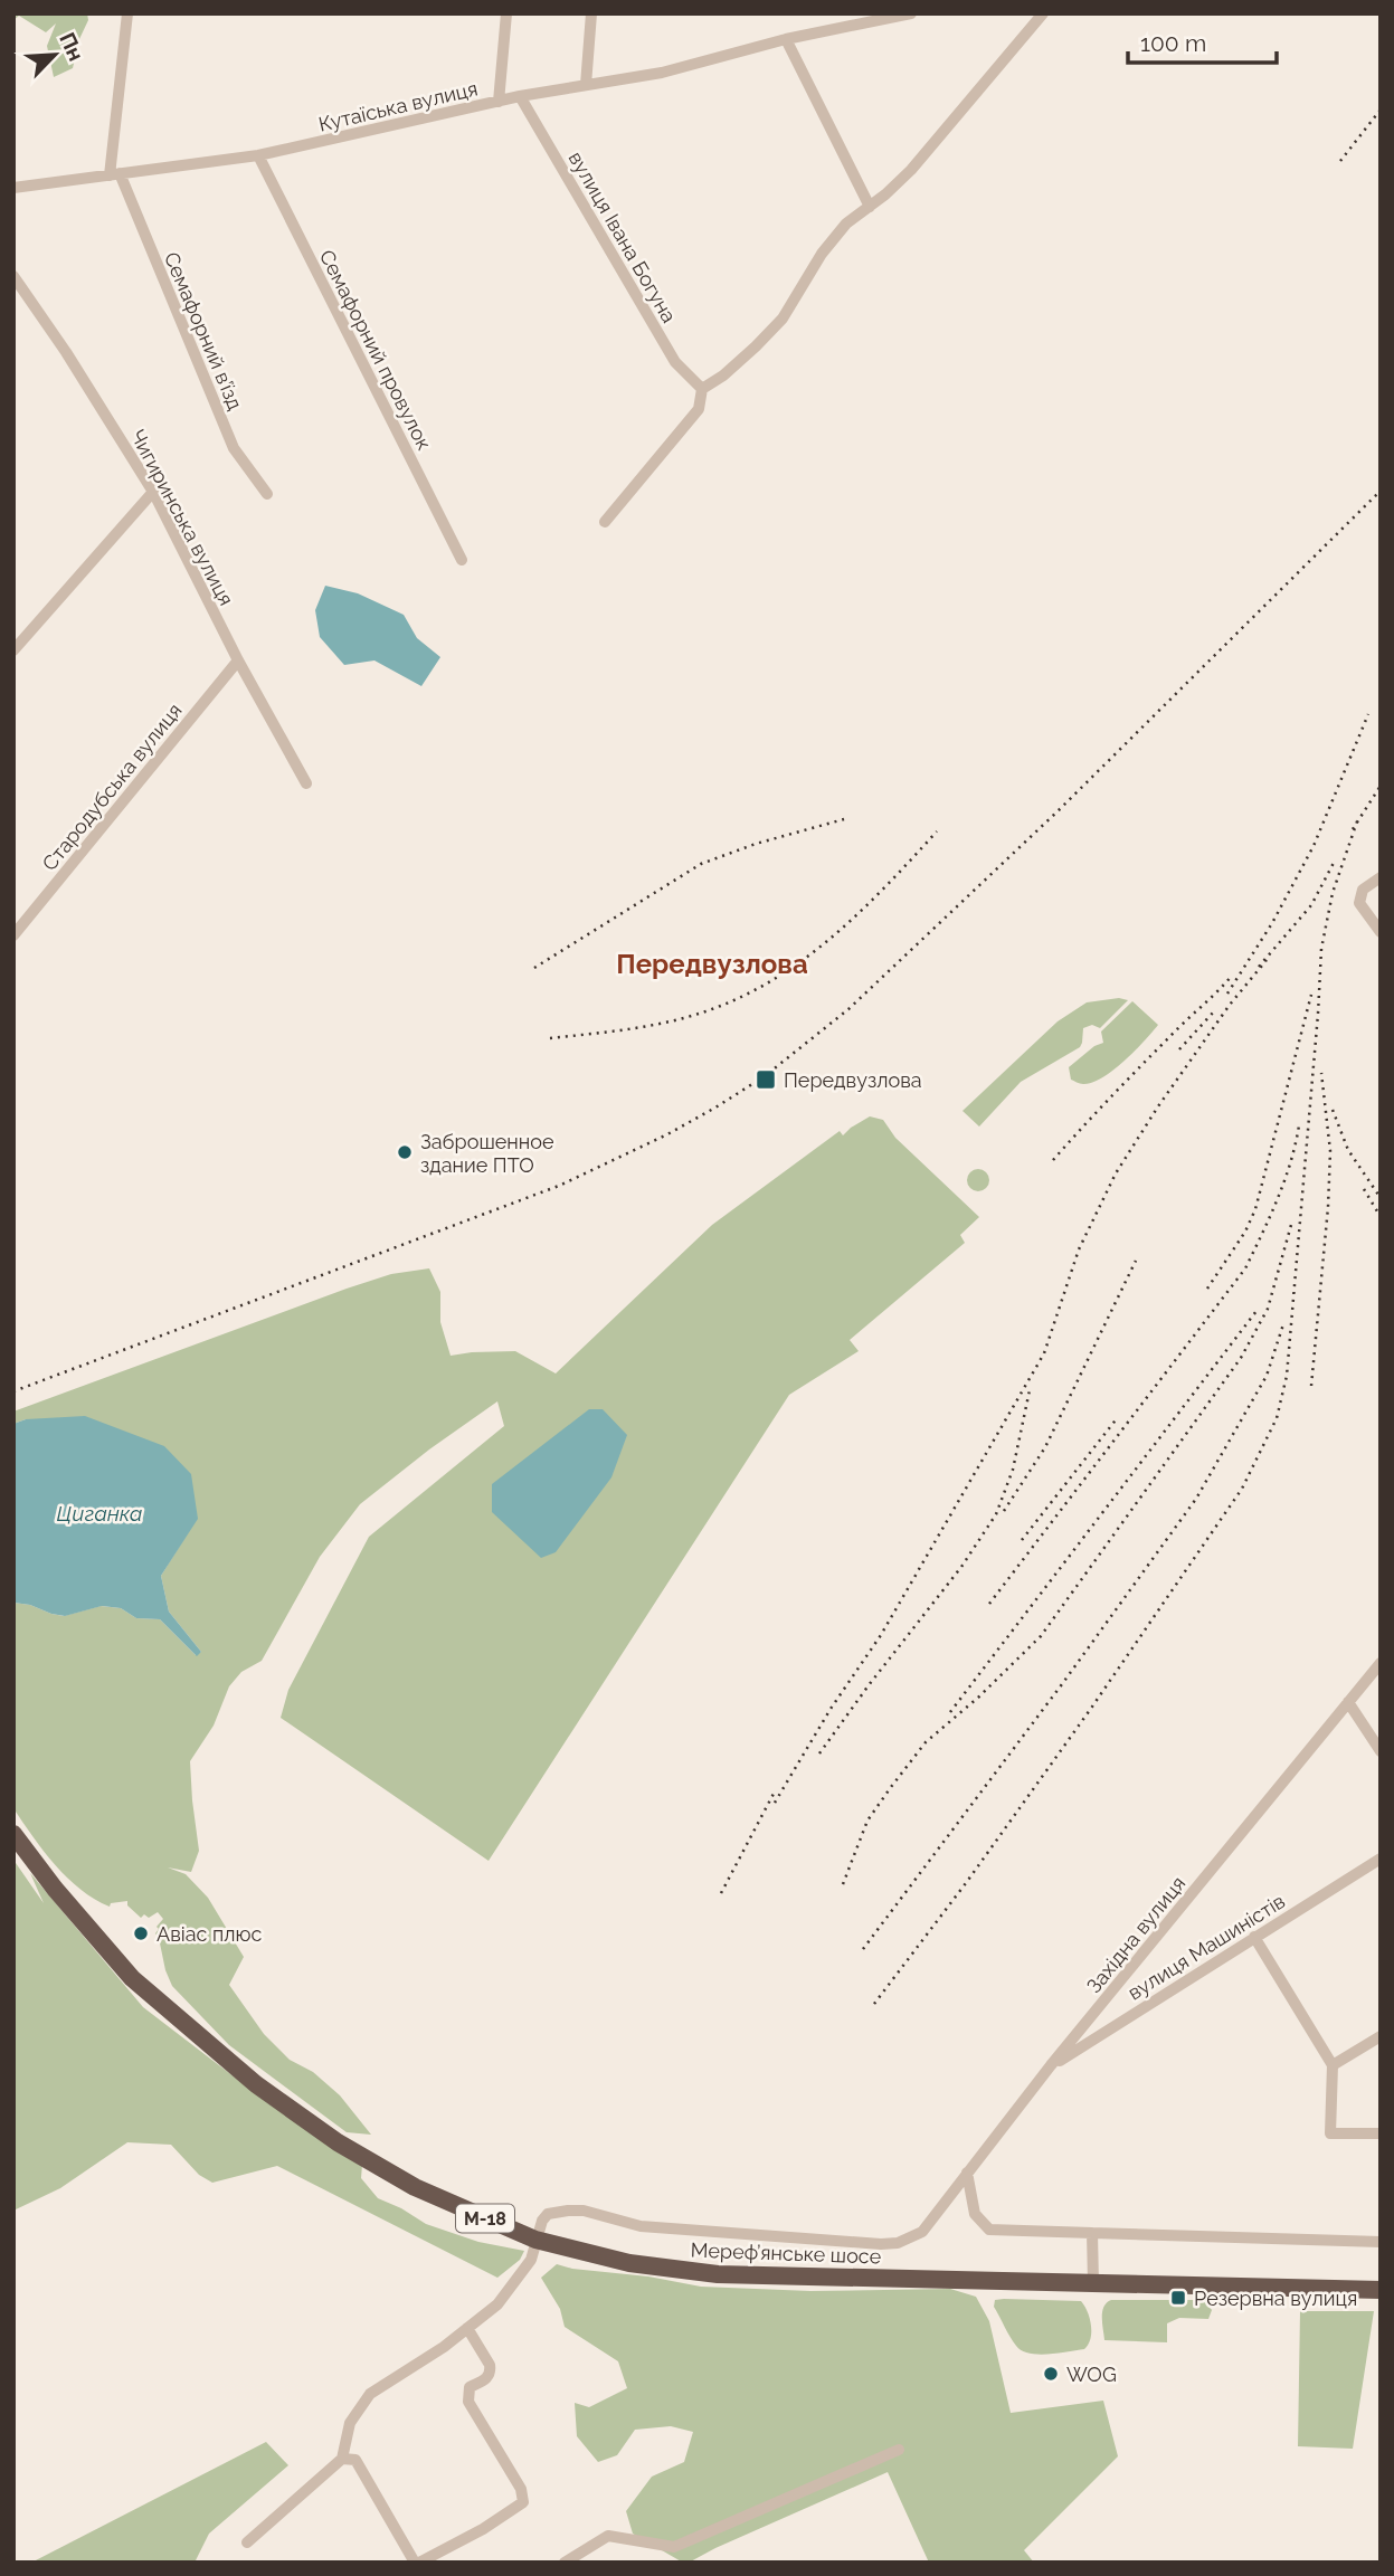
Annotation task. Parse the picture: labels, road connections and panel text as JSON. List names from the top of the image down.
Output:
{
  "streets": {
    "highway": ["М-18", "Мереф’янське шосе"],
    "street": [
      "Кутаїська вулиця",
      "вулиця Івана Богуна",
      "Семафорний в’їзд",
      "Семафорний провулок",
      "Чигиринська вулиця",
      "Стародубська вулиця",
      "Західна вулиця",
      "вулиця Машиністів"
    ]
  },
  "crossings": [
    ["Кутаїська вулиця", "вулиця Івана Богуна"],
    ["Кутаїська вулиця", "Семафорний в’їзд"],
    ["Кутаїська вулиця", "Семафорний провулок"],
    ["Чигиринська вулиця", "Стародубська вулиця"],
    ["Західна вулиця", "вулиця Машиністів"],
    ["Західна вулиця", "Мереф’янське шосе"]
  ],
  "districts": ["Передвузлова"],
  "water": ["Циганка"],
  "places": {
    "transit": ["Передвузлова", "Резервна вулиця"],
    "other": ["Заброшенное здание ПТО", "Авіас плюс", "WOG"]
  },
  "scale_bar": "100 m",
  "north": "top right"
}
